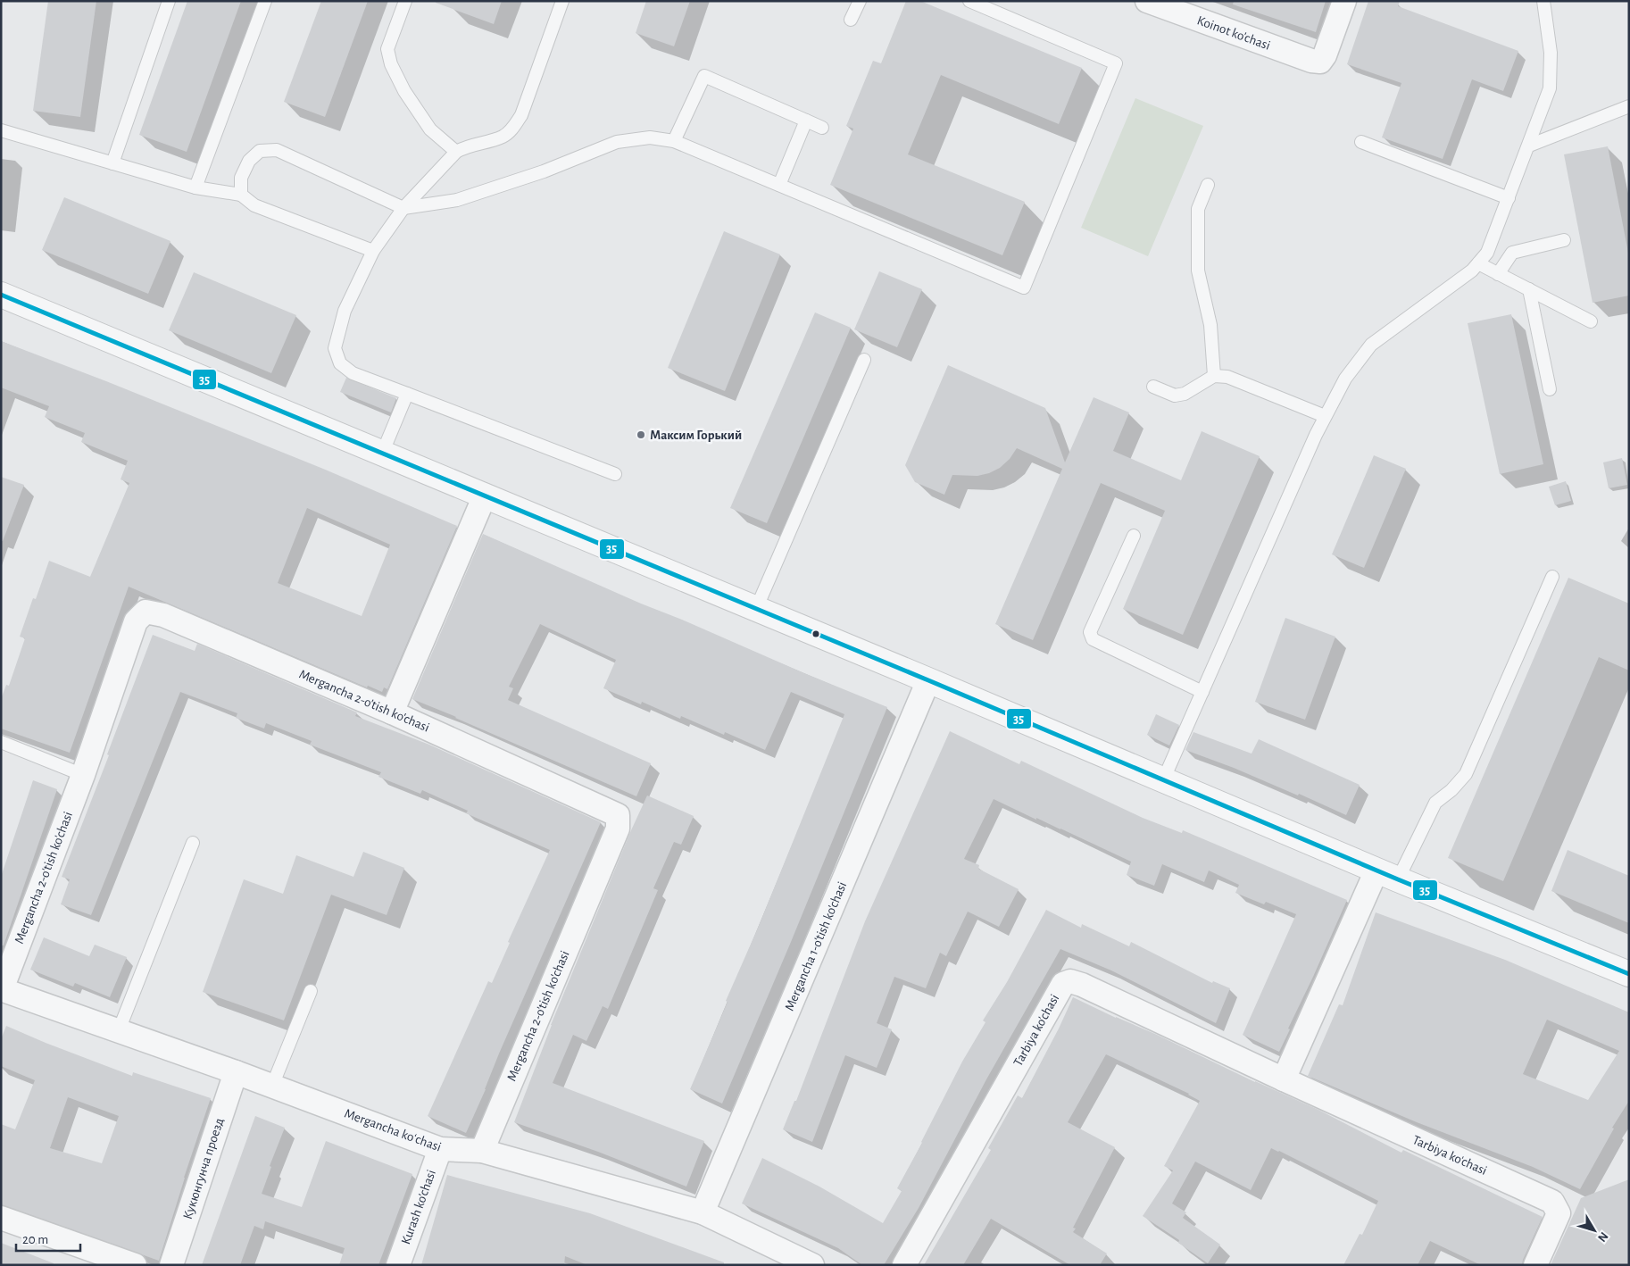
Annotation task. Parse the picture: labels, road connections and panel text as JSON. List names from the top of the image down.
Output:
{
  "streets": {
    "street": [
      "Koinot ko'chasi",
      "Mergancha 2-o'tish ko'chasi",
      "Mergancha 1-o'tish ko'chasi",
      "Tarbiya ko'chasi",
      "Mergancha koʻchasi",
      "Кукюнгунча проезд",
      "Kurash ko'chasi"
    ]
  },
  "crossings": [
    ["Mergancha 2-o'tish ko'chasi", "Mergancha koʻchasi"],
    ["Mergancha 1-o'tish ko'chasi", "Mergancha koʻchasi"],
    ["Mergancha koʻchasi", "Кукюнгунча проезд"],
    ["Mergancha koʻchasi", "Kurash ko'chasi"]
  ],
  "places": ["Максим Горький"],
  "lines": ["transit line 35"],
  "scale_bar": "20 m",
  "north": "bottom right"
}
